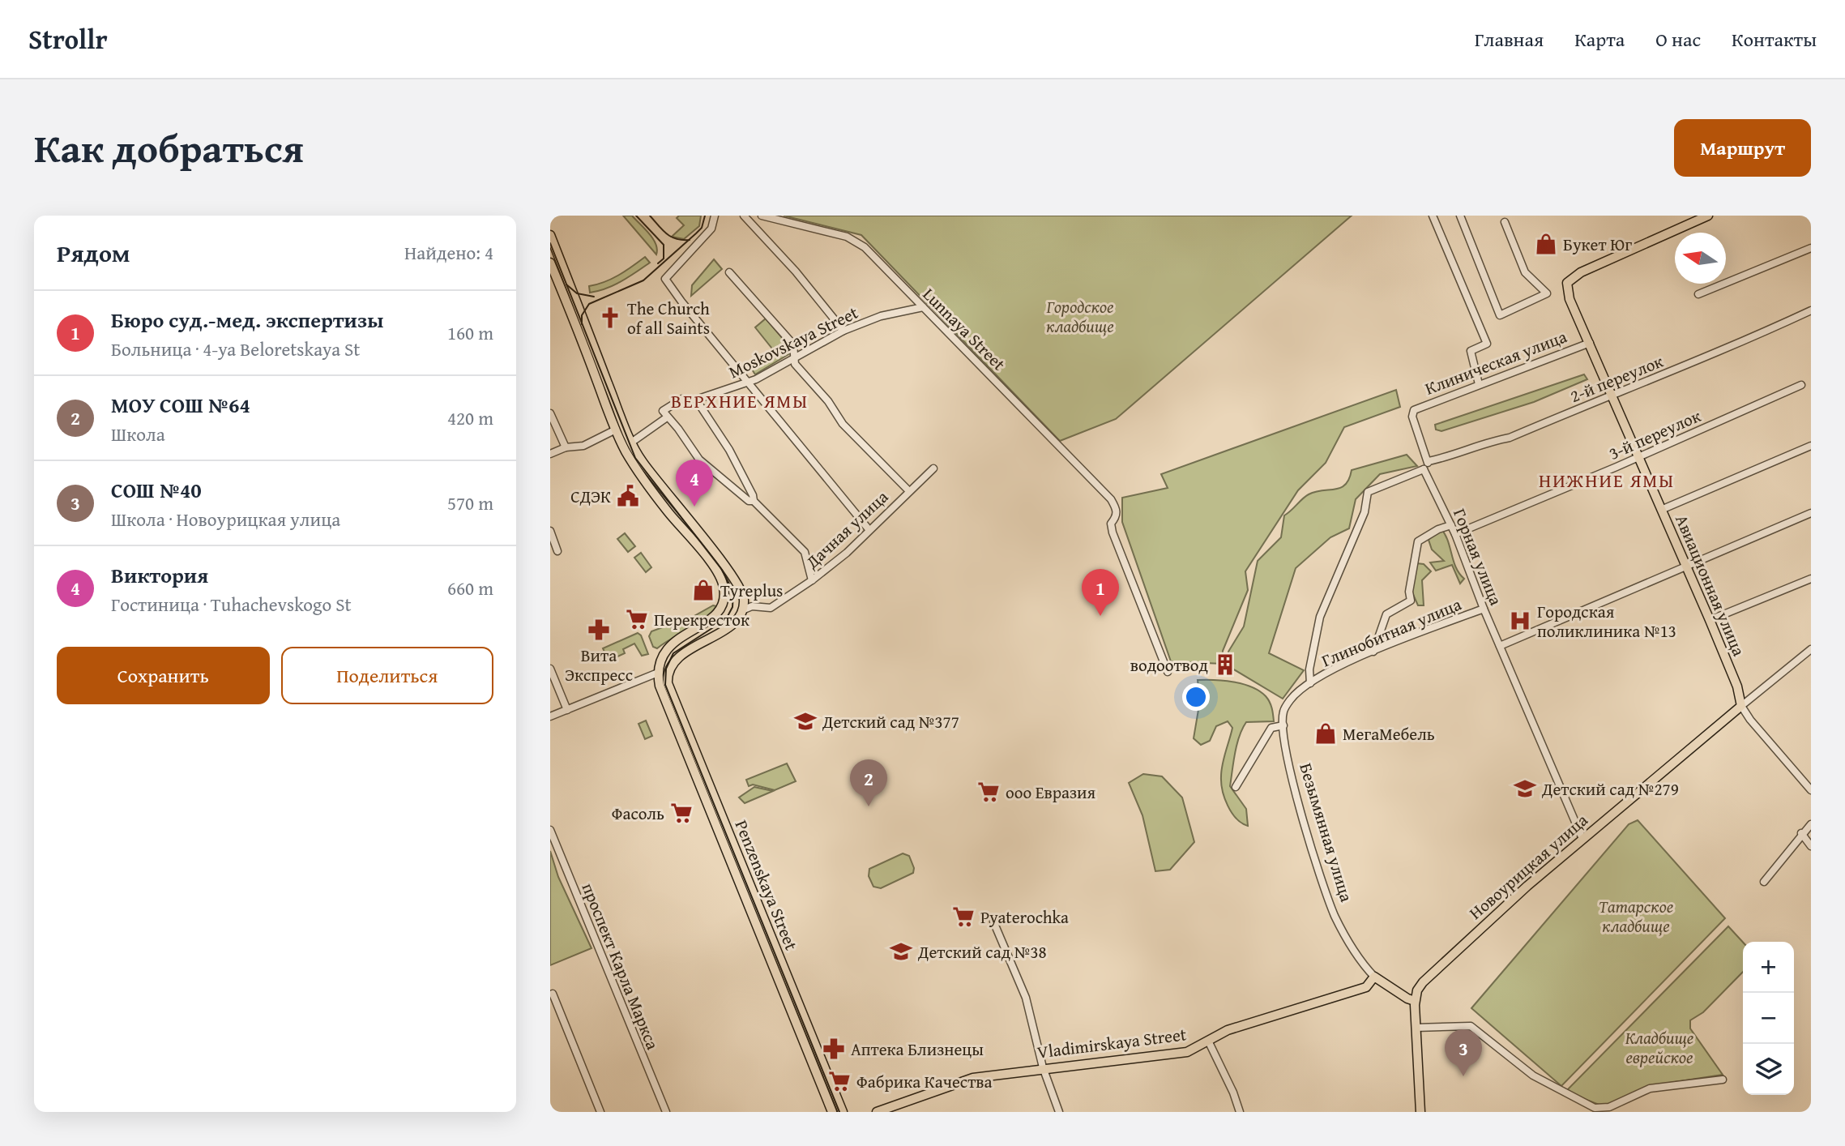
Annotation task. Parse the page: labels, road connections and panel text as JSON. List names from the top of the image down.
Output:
{
  "streets": {
    "main road": [
      "Авиационная улица",
      "Безымянная улица",
      "Новоурицкая улица",
      "Penzenskaya Street",
      "Vladimirskaya Street"
    ],
    "street": [
      "Lunnaya Street",
      "Moskovskaya Street",
      "Клиническая улица",
      "2-й переулок",
      "3-й переулок",
      "Дачная улица",
      "Горная улица",
      "Глинобитная улица",
      "проспект Карла Маркса"
    ]
  },
  "crossings": [
    ["Lunnaya Street", "Moskovskaya Street"],
    ["Клиническая улица", "2-й переулок"],
    ["Клиническая улица", "Авиационная улица"],
    ["2-й переулок", "Авиационная улица"],
    ["3-й переулок", "Горная улица"],
    ["3-й переулок", "Авиационная улица"],
    ["Горная улица", "Глинобитная улица"],
    ["Горная улица", "Новоурицкая улица"],
    ["Авиационная улица", "Новоурицкая улица"],
    ["Глинобитная улица", "Безымянная улица"],
    ["Безымянная улица", "Новоурицкая улица"],
    ["Безымянная улица", "Vladimirskaya Street"]
  ],
  "districts": ["ВЕРХНИЕ ЯМЫ", "НИЖНИЕ ЯМЫ"],
  "parks": ["Городское кладбище", "Татарское кладбище", "Кладбище еврейское"],
  "places": {
    "shop": ["Букет Юг", "Tyreplus", "МегаМебель"],
    "church": ["The Church of all Saints"],
    "public building": ["СДЭК"],
    "supermarket": [
      "Перекресток",
      "ооо Евразия",
      "Фасоль",
      "Pyaterochka",
      "Фабрика Качества"
    ],
    "hospital": ["Городская поликлиника №13"],
    "pharmacy": ["Вита Экспресс", "Аптека Близнецы"],
    "building": ["водоотвод"],
    "school or university": ["Детский сад №377", "Детский сад №279", "Детский сад №38"]
  },
  "north": "left",
  "page": {
    "header": "Strollr",
    "nav": [
      "Главная",
      "Карта",
      "О нас",
      "Контакты"
    ],
    "title": "Как добраться",
    "buttons": [
      "Маршрут",
      ["Сохранить", "Поделиться"]
    ],
    "heading": ["Рядом", "Найдено: 4"],
    "list": [
      {
        "mark": "1",
        "name": "Бюро суд.-мед. экспертизы",
        "note": "Больница · 4-ya Beloretskaya St",
        "value": "160 m"
      },
      {
        "mark": "2",
        "name": "МОУ СОШ №64",
        "note": "Школа",
        "value": "420 m"
      },
      {
        "mark": "3",
        "name": "СОШ №40",
        "note": "Школа · Новоурицкая улица",
        "value": "570 m"
      },
      {
        "mark": "4",
        "name": "Виктория",
        "note": "Гостиница · Tuhachevskogo St",
        "value": "660 m"
      }
    ],
    "pins": [
      "4",
      "1",
      "2",
      "3"
    ],
    "map_buttons": ["+", "−"]
  }
}
